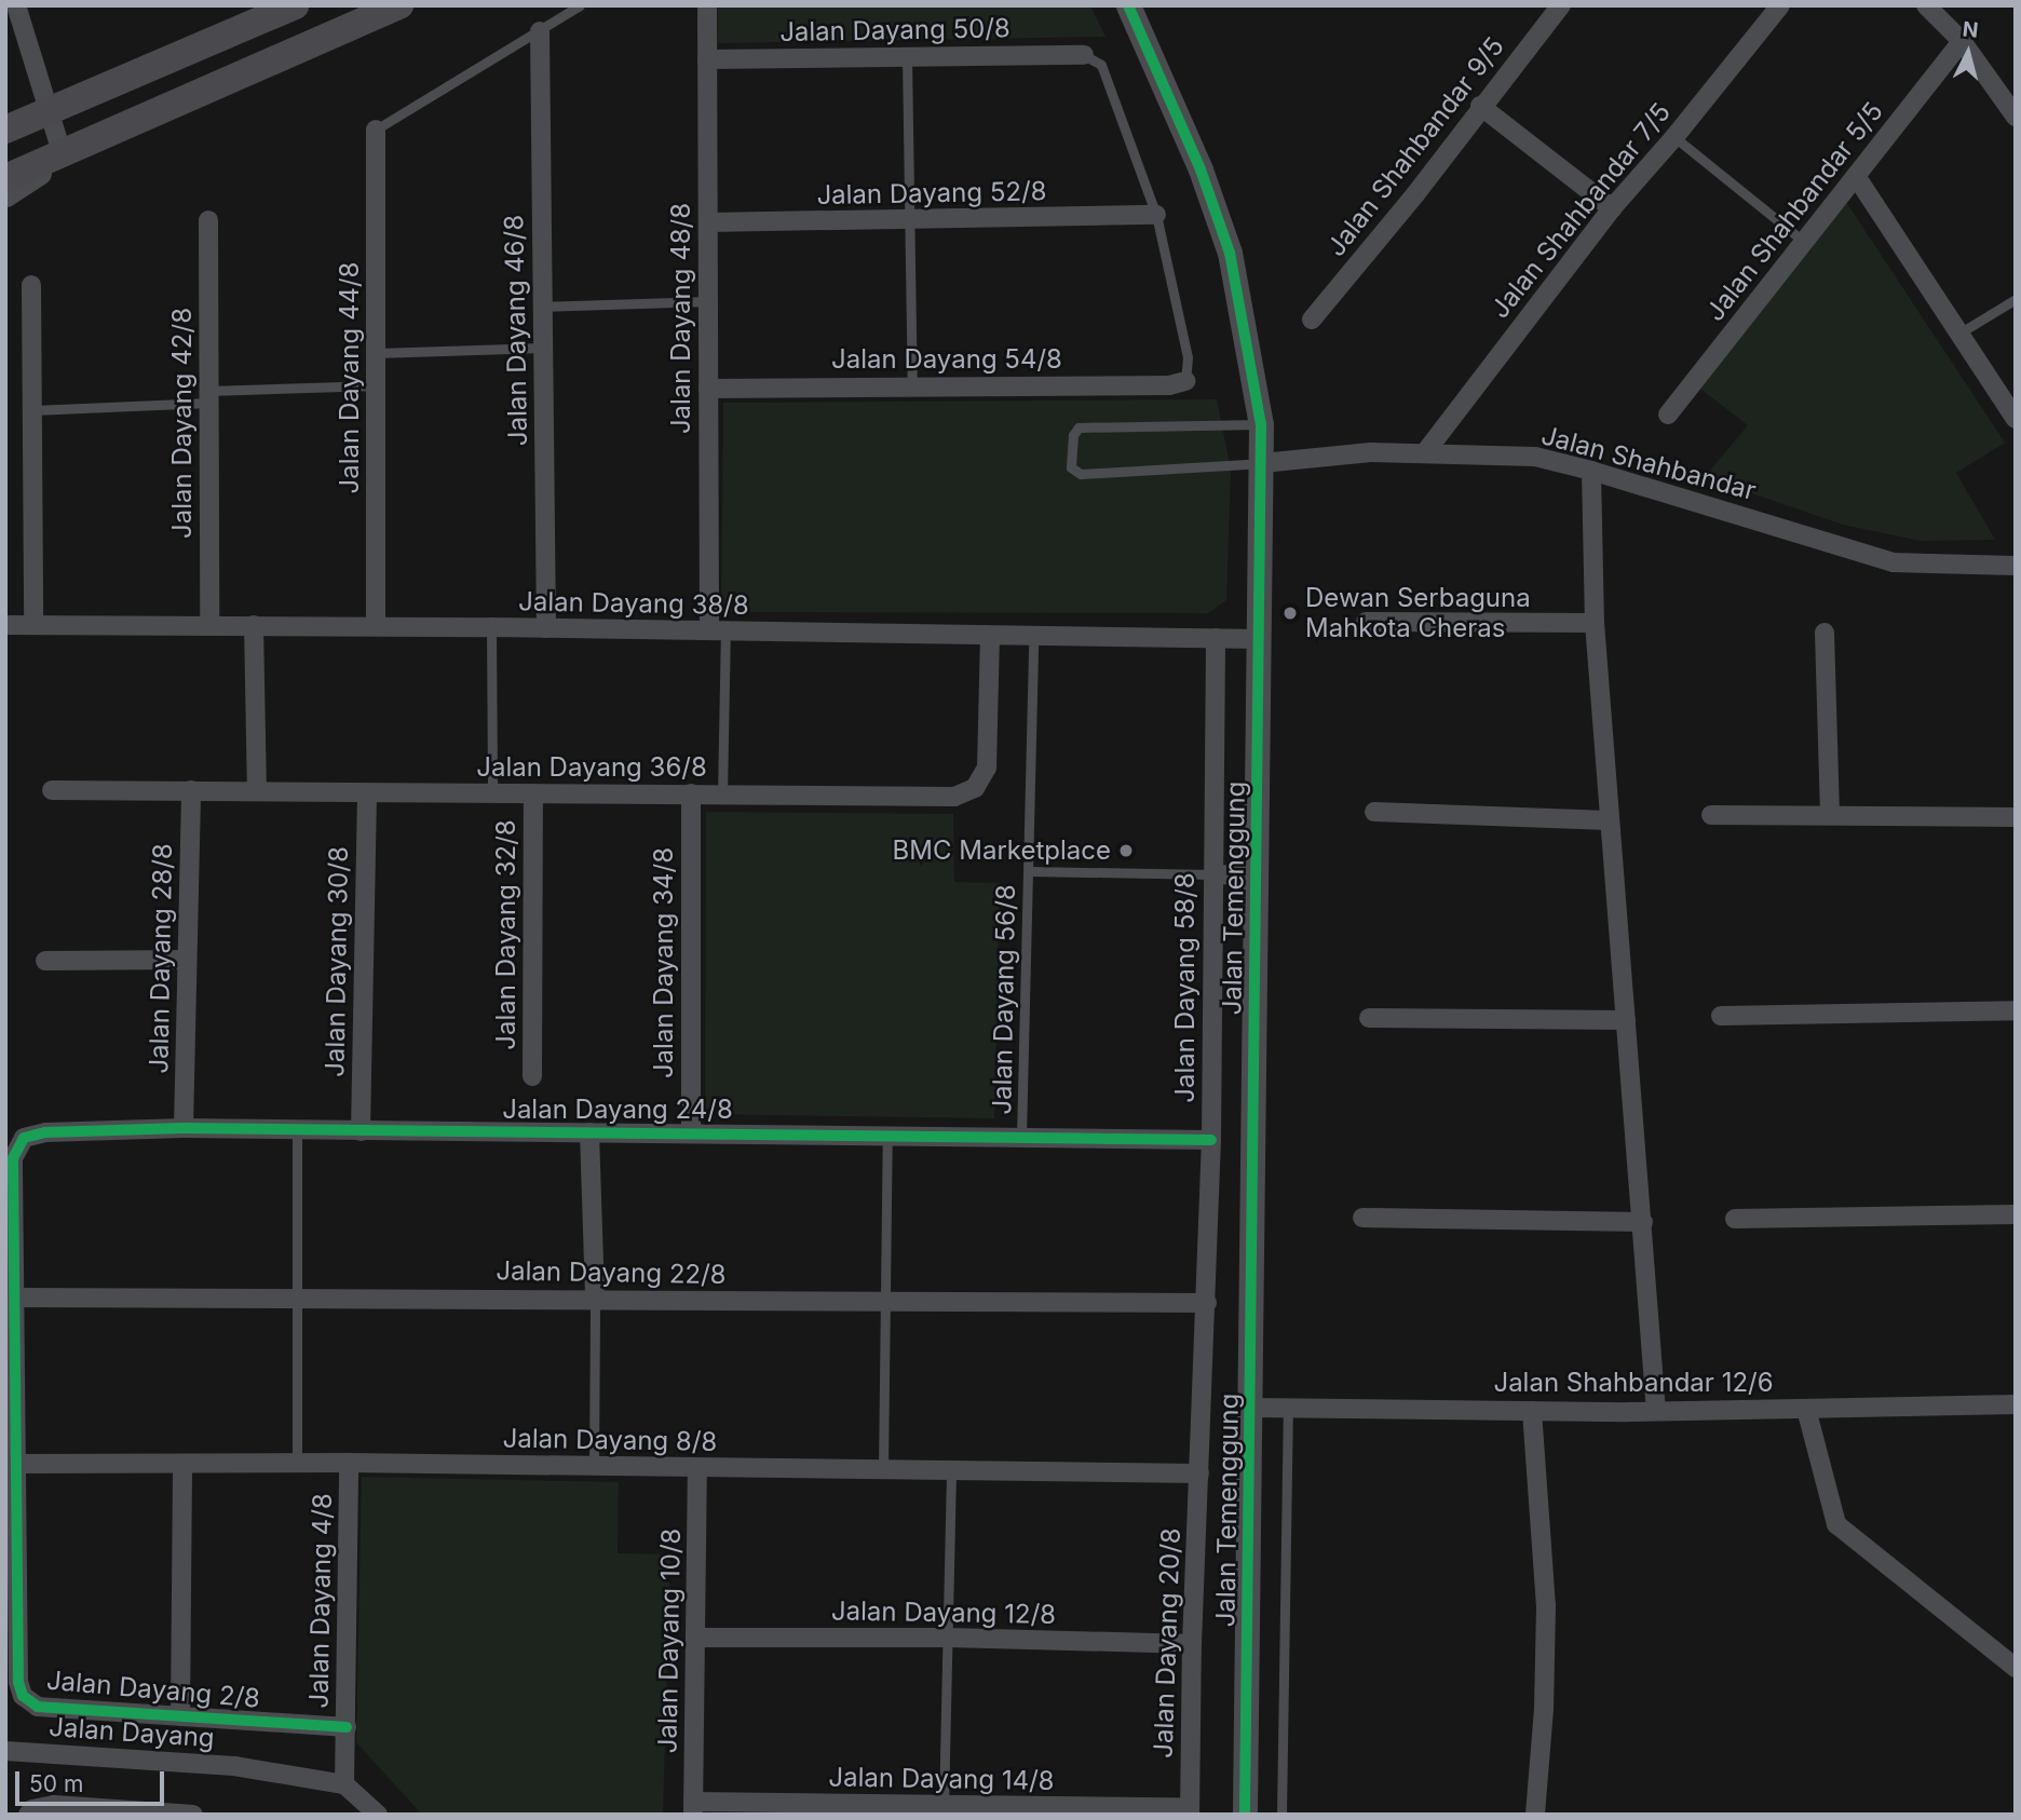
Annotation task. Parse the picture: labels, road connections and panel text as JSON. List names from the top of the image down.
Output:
{
  "streets": {
    "street": [
      "Jalan Dayang 50/8",
      "Jalan Shahbandar 9/5",
      "Jalan Dayang 52/8",
      "Jalan Shahbandar 7/5",
      "Jalan Shahbandar 5/5",
      "Jalan Dayang 48/8",
      "Jalan Dayang 46/8",
      "Jalan Dayang 54/8",
      "Jalan Dayang 44/8",
      "Jalan Dayang 42/8",
      "Jalan Shahbandar",
      "Jalan Dayang 38/8",
      "Jalan Dayang 36/8",
      "Jalan Temenggung",
      "Jalan Dayang 32/8",
      "Jalan Dayang 28/8",
      "Jalan Dayang 30/8",
      "Jalan Dayang 34/8",
      "Jalan Dayang 58/8",
      "Jalan Dayang 24/8",
      "Jalan Dayang 22/8",
      "Jalan Shahbandar 12/6",
      "Jalan Dayang 8/8",
      "Jalan Dayang 4/8",
      "Jalan Dayang 12/8",
      "Jalan Dayang 10/8",
      "Jalan Dayang 20/8",
      "Jalan Dayang 2/8",
      "Jalan Dayang",
      "Jalan Dayang 14/8"
    ],
    "lane": ["Jalan Dayang 56/8"]
  },
  "crossings": [
    ["Jalan Dayang 50/8", "Jalan Dayang 48/8"],
    ["Jalan Dayang 52/8", "Jalan Dayang 48/8"],
    ["Jalan Shahbandar 7/5", "Jalan Shahbandar"],
    ["Jalan Dayang 48/8", "Jalan Dayang 54/8"],
    ["Jalan Dayang 48/8", "Jalan Dayang 38/8"],
    ["Jalan Dayang 46/8", "Jalan Dayang 38/8"],
    ["Jalan Dayang 44/8", "Jalan Dayang 38/8"],
    ["Jalan Dayang 42/8", "Jalan Dayang 38/8"],
    ["Jalan Shahbandar", "Jalan Temenggung"],
    ["Jalan Dayang 38/8", "Jalan Dayang 36/8"],
    ["Jalan Dayang 38/8", "Jalan Temenggung"],
    ["Jalan Dayang 38/8", "Jalan Dayang 58/8"],
    ["Jalan Dayang 38/8", "Jalan Dayang 56/8"],
    ["Jalan Dayang 36/8", "Jalan Dayang 32/8"],
    ["Jalan Dayang 36/8", "Jalan Dayang 28/8"],
    ["Jalan Dayang 36/8", "Jalan Dayang 30/8"],
    ["Jalan Dayang 36/8", "Jalan Dayang 34/8"],
    ["Jalan Temenggung", "Jalan Shahbandar 12/6"],
    ["Jalan Dayang 28/8", "Jalan Dayang 24/8"],
    ["Jalan Dayang 30/8", "Jalan Dayang 24/8"],
    ["Jalan Dayang 34/8", "Jalan Dayang 24/8"],
    ["Jalan Dayang 58/8", "Jalan Dayang 24/8"],
    ["Jalan Dayang 58/8", "Jalan Dayang 22/8"],
    ["Jalan Dayang 58/8", "Jalan Dayang 8/8"],
    ["Jalan Dayang 58/8", "Jalan Dayang 20/8"],
    ["Jalan Dayang 56/8", "Jalan Dayang 24/8"],
    ["Jalan Dayang 24/8", "Jalan Dayang 2/8"],
    ["Jalan Dayang 22/8", "Jalan Dayang 2/8"],
    ["Jalan Dayang 8/8", "Jalan Dayang 4/8"],
    ["Jalan Dayang 8/8", "Jalan Dayang 10/8"],
    ["Jalan Dayang 8/8", "Jalan Dayang 20/8"],
    ["Jalan Dayang 8/8", "Jalan Dayang 2/8"],
    ["Jalan Dayang 4/8", "Jalan Dayang 2/8"],
    ["Jalan Dayang 4/8", "Jalan Dayang"],
    ["Jalan Dayang 12/8", "Jalan Dayang 10/8"],
    ["Jalan Dayang 12/8", "Jalan Dayang 20/8"],
    ["Jalan Dayang 10/8", "Jalan Dayang 14/8"],
    ["Jalan Dayang 20/8", "Jalan Dayang 14/8"]
  ],
  "places": ["Dewan Serbaguna Mahkota Cheras", "BMC Marketplace"],
  "scale_bar": "50 m",
  "north": "top"
}
